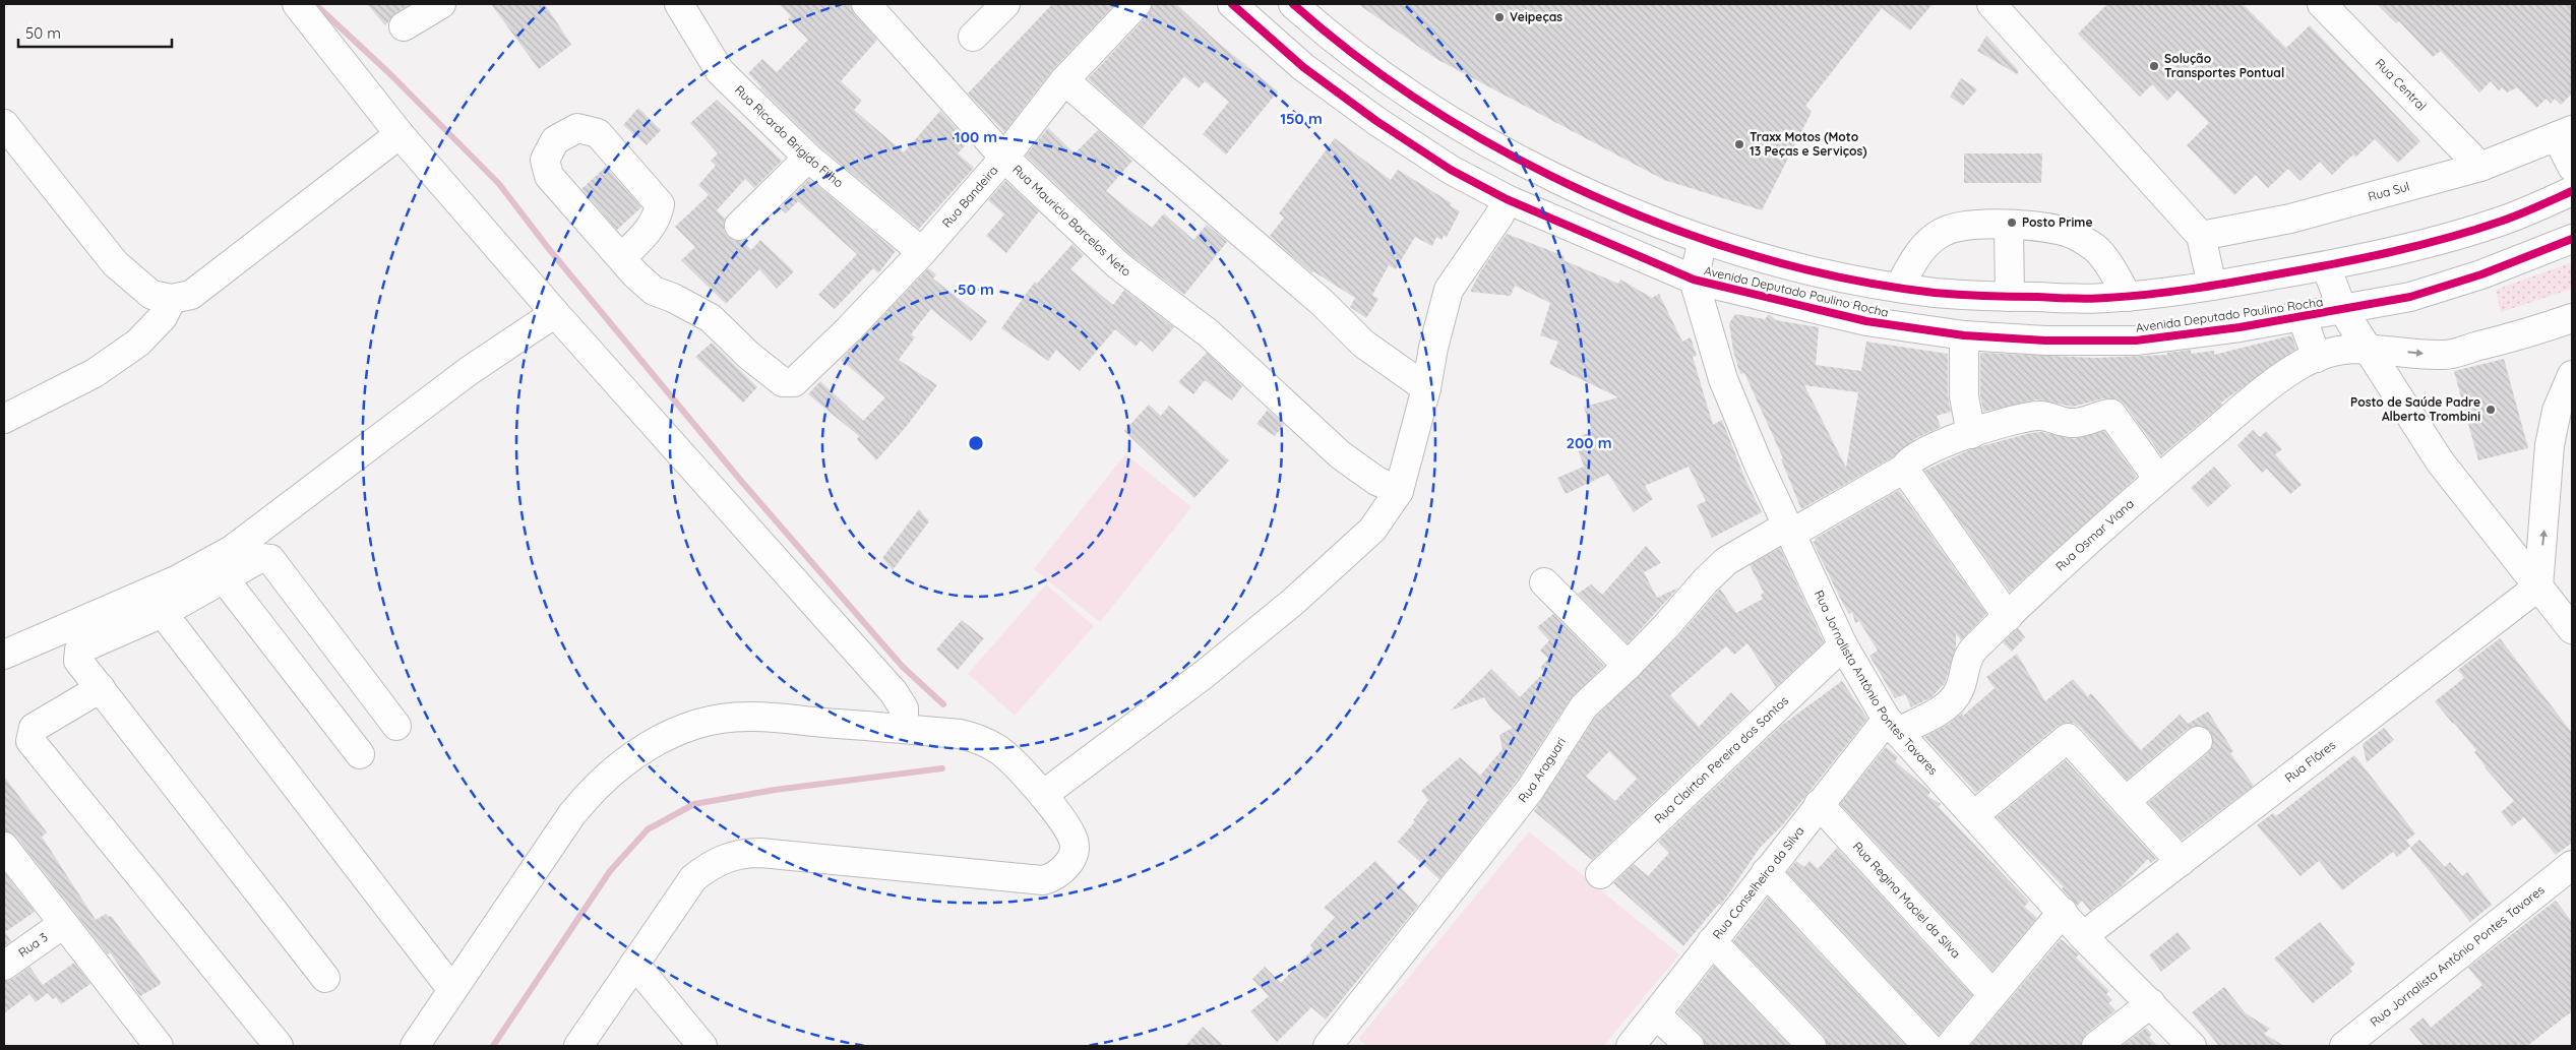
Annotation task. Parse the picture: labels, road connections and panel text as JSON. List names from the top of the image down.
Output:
{
  "streets": {
    "street": [
      "Rua Central",
      "Rua Ricardo Brigido Filho",
      "Rua Sul",
      "Rua Bandeira",
      "Rua Mauricio Barcelos Neto",
      "Avenida Deputado Paulino Rocha",
      "Rua Osmar Viana",
      "Rua Jornalista Antônio Pontes Tavares",
      "Rua Clairton Pereira dos Santos",
      "Rua Flôres",
      "Rua Araguari",
      "Rua Conselheiro da Silva",
      "Rua Regina Maciel da Silva",
      "Rua 3"
    ]
  },
  "crossings": [
    ["Rua Central", "Rua Sul"],
    ["Rua Ricardo Brigido Filho", "Rua Bandeira"],
    ["Rua Bandeira", "Rua Mauricio Barcelos Neto"],
    ["Avenida Deputado Paulino Rocha", "Rua Jornalista Antônio Pontes Tavares"],
    ["Rua Osmar Viana", "Rua Jornalista Antônio Pontes Tavares"],
    ["Rua Osmar Viana", "Rua Araguari"],
    ["Rua Osmar Viana", "Rua Conselheiro da Silva"],
    ["Rua Jornalista Antônio Pontes Tavares", "Rua Clairton Pereira dos Santos"],
    ["Rua Jornalista Antônio Pontes Tavares", "Rua Flôres"],
    ["Rua Jornalista Antônio Pontes Tavares", "Rua Araguari"],
    ["Rua Jornalista Antônio Pontes Tavares", "Rua Conselheiro da Silva"],
    ["Rua Conselheiro da Silva", "Rua Regina Maciel da Silva"]
  ],
  "places": [
    "Veipeças",
    "Solução Transportes Pontual",
    "Traxx Motos (Moto 13 Peças e Serviços)",
    "Posto Prime",
    "Posto de Saúde Padre Alberto Trombini"
  ],
  "scale_bar": "50 m",
  "rings": [
    "150 m",
    "100 m",
    "50 m",
    "200 m"
  ]
}
